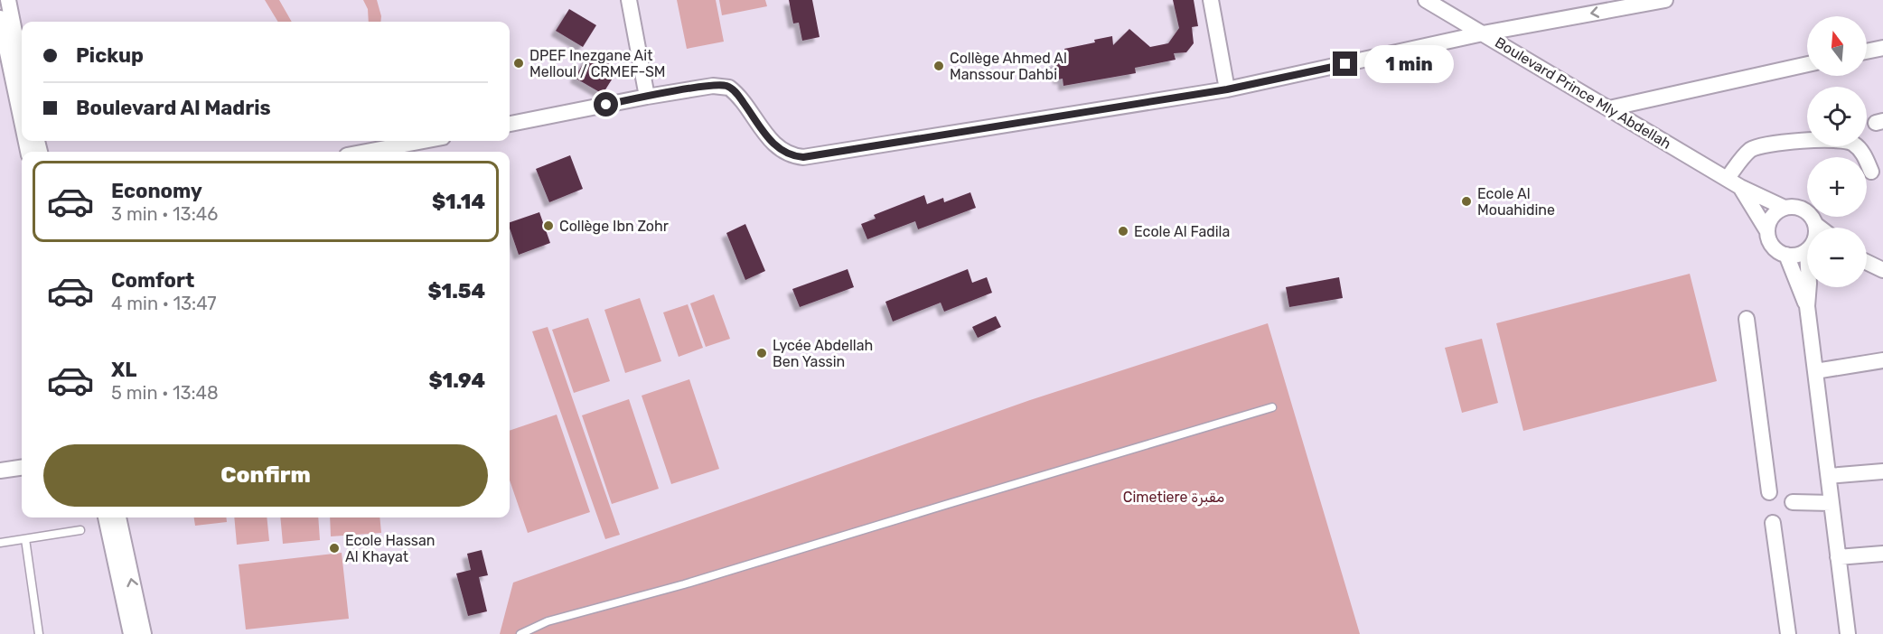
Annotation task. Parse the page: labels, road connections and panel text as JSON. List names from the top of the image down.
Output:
{
  "streets": {
    "street": ["Boulevard Prince Mly Abdellah"]
  },
  "parks": ["Cimetiere مقبرة"],
  "places": [
    "DPEF Inezgane Ait Melloul / CRMEF-SM",
    "Collège Ahmed Al Manssour Dahbi",
    "Ecole Al Mouahidine",
    "Collège Ibn Zohr",
    "Ecole Al Fadila",
    "Lycée Abdellah Ben Yassin",
    "Ecole Hassan Al Khayat"
  ],
  "north": "top",
  "page": {
    "map_buttons": ["+", "−"],
    "banner": ["Pickup", "Boulevard Al Madris"],
    "bubble": "1 min",
    "list": [
      {
        "name": "Economy",
        "note": "3 min · 13:46",
        "value": "$1.14"
      },
      {
        "name": "Comfort",
        "note": "4 min · 13:47",
        "value": "$1.54"
      },
      {
        "name": "XL",
        "note": "5 min · 13:48",
        "value": "$1.94"
      }
    ],
    "buttons": "Confirm"
  }
}
